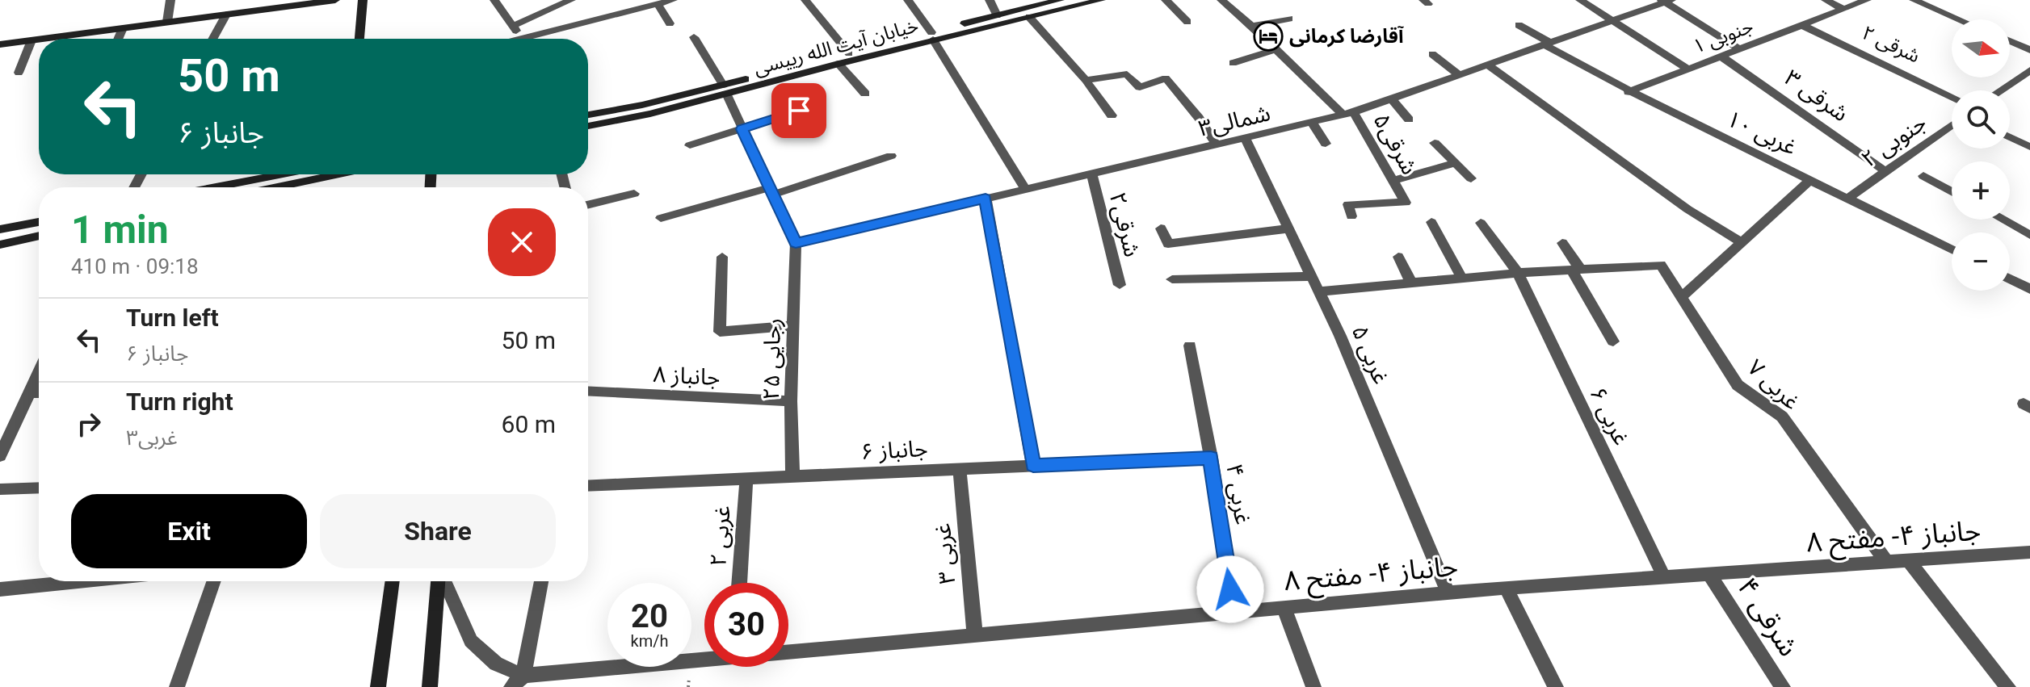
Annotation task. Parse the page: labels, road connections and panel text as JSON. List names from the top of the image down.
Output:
{
  "streets": {
    "main road": ["خیابان آیت الله رییسی"],
    "street": [
      "جنوبی ۱",
      "شرقی ۲",
      "شرقی ۳",
      "شمالی۳",
      "غربی ۱۰",
      "جنوبی ۲",
      "شرقی۵",
      "شرقی۲",
      "غربی ۵",
      "رجایی ۲۵",
      "جانباز ۸",
      "غربی ۷",
      "غربی ۶",
      "جانباز ۶",
      "غربی ۴",
      "غربی ۲",
      "جانباز ۴- مفتح ۸",
      "غربی ۳",
      "شرقی ۴"
    ]
  },
  "crossings": [
    ["جنوبی ۱", "شرقی ۲"],
    ["جنوبی ۱", "شرقی ۳"],
    ["جنوبی ۱", "غربی ۱۰"],
    ["شرقی ۳", "جنوبی ۲"],
    ["شمالی۳", "غربی ۱۰"],
    ["شمالی۳", "شرقی۵"],
    ["شمالی۳", "شرقی۲"],
    ["شمالی۳", "غربی ۵"],
    ["شمالی۳", "رجایی ۲۵"],
    ["غربی ۱۰", "جنوبی ۲"],
    ["غربی ۵", "جانباز ۴- مفتح ۸"],
    ["رجایی ۲۵", "جانباز ۸"],
    ["رجایی ۲۵", "جانباز ۶"],
    ["غربی ۷", "جانباز ۴- مفتح ۸"],
    ["غربی ۶", "جانباز ۴- مفتح ۸"],
    ["جانباز ۶", "غربی ۴"],
    ["جانباز ۶", "غربی ۲"],
    ["جانباز ۶", "غربی ۳"],
    ["غربی ۴", "جانباز ۴- مفتح ۸"],
    ["جانباز ۴- مفتح ۸", "غربی ۳"],
    ["جانباز ۴- مفتح ۸", "شرقی ۴"]
  ],
  "places": {
    "hotel": ["آقارضا کرمانی"]
  },
  "north": "right",
  "page": {
    "map_buttons": ["+", "−"],
    "turn": ["50 m", "جانباز ۶"],
    "heading": ["1 min", "410 m · 09:18"],
    "list": [
      {
        "name": "Turn left",
        "note": "جانباز ۶",
        "value": "50 m"
      },
      {
        "name": "Turn right",
        "note": "غربی۳",
        "value": "60 m"
      }
    ],
    "buttons": ["Exit", "Share"],
    "speed": "20 km/h",
    "limit": "30"
  }
}
